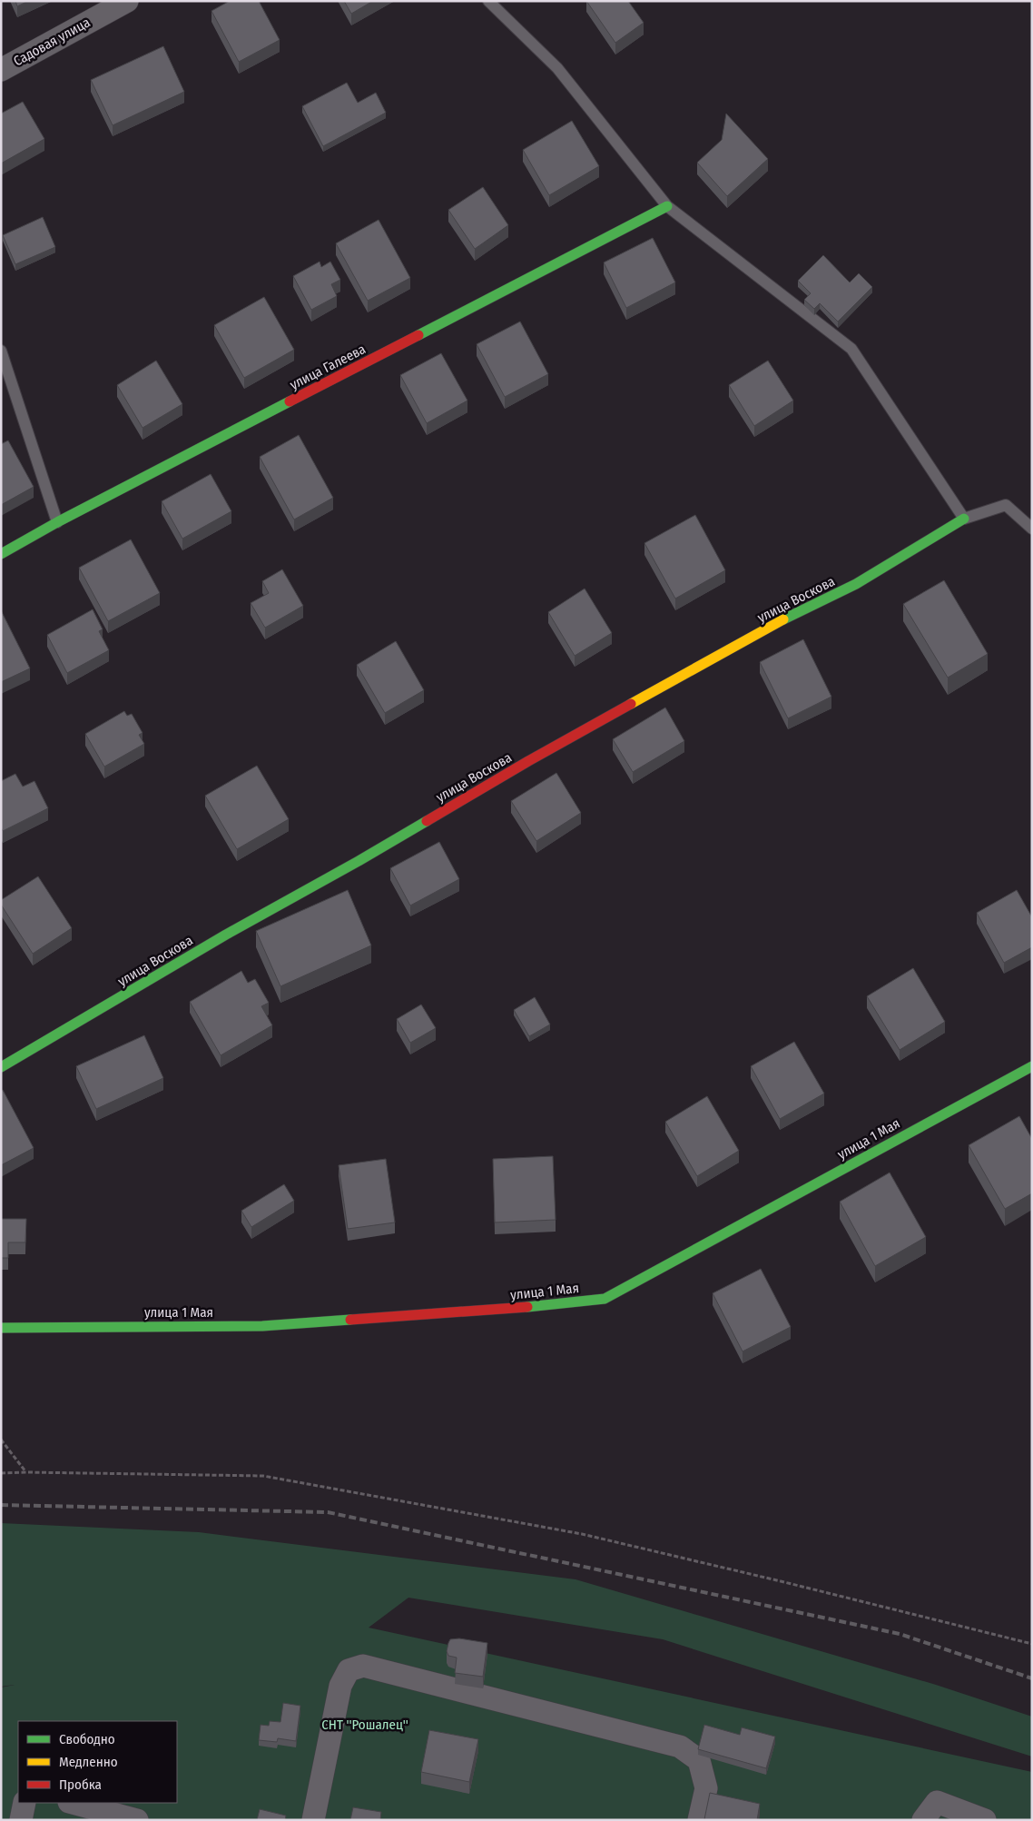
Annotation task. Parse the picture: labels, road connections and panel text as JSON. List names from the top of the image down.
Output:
{
  "streets": {
    "street": [
      "Садовая улица",
      "улица Галеева",
      "улица Воскова",
      "улица 1 Мая"
    ]
  },
  "parks": ["СНТ ''Рошалец''"],
  "legend": ["Свободно", "Медленно", "Пробка"]
}
